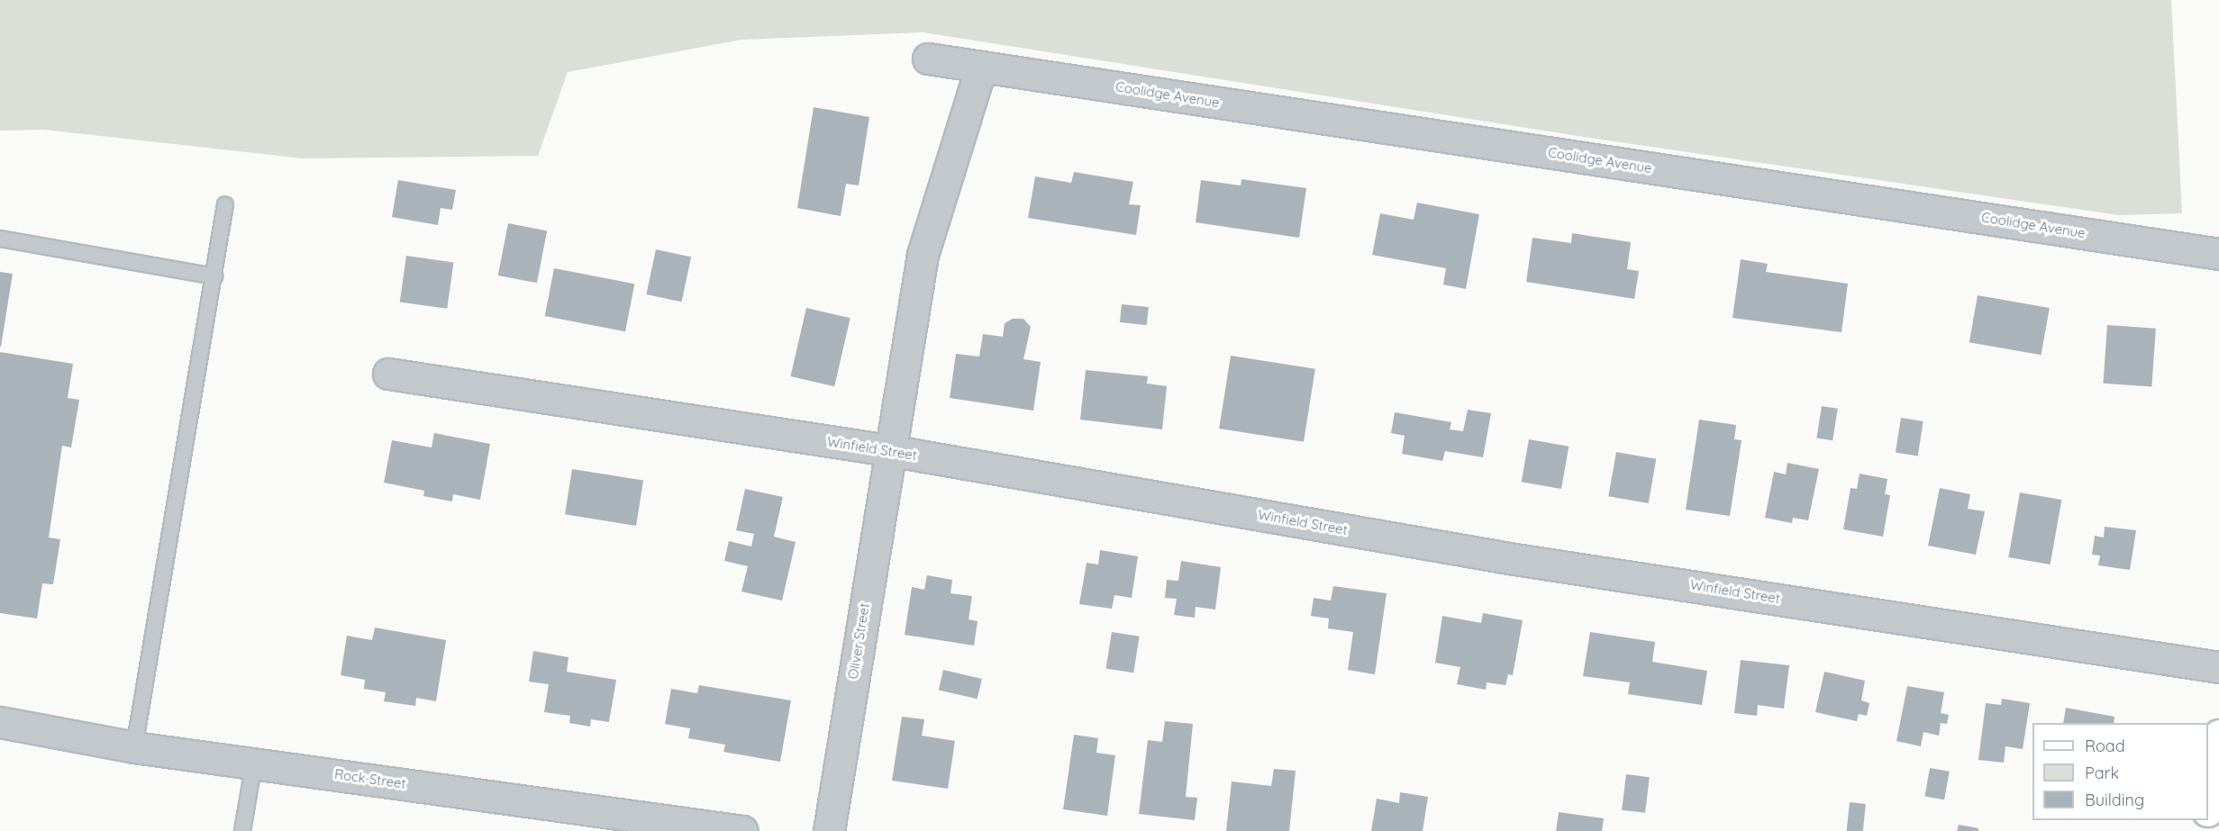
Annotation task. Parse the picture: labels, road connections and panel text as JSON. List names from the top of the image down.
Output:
{
  "streets": {
    "street": [
      "Coolidge Avenue",
      "Winfield Street",
      "Oliver Street",
      "Rock Street"
    ]
  },
  "crossings": [
    ["Winfield Street", "Oliver Street"]
  ],
  "legend": ["Road", "Park", "Building"]
}
